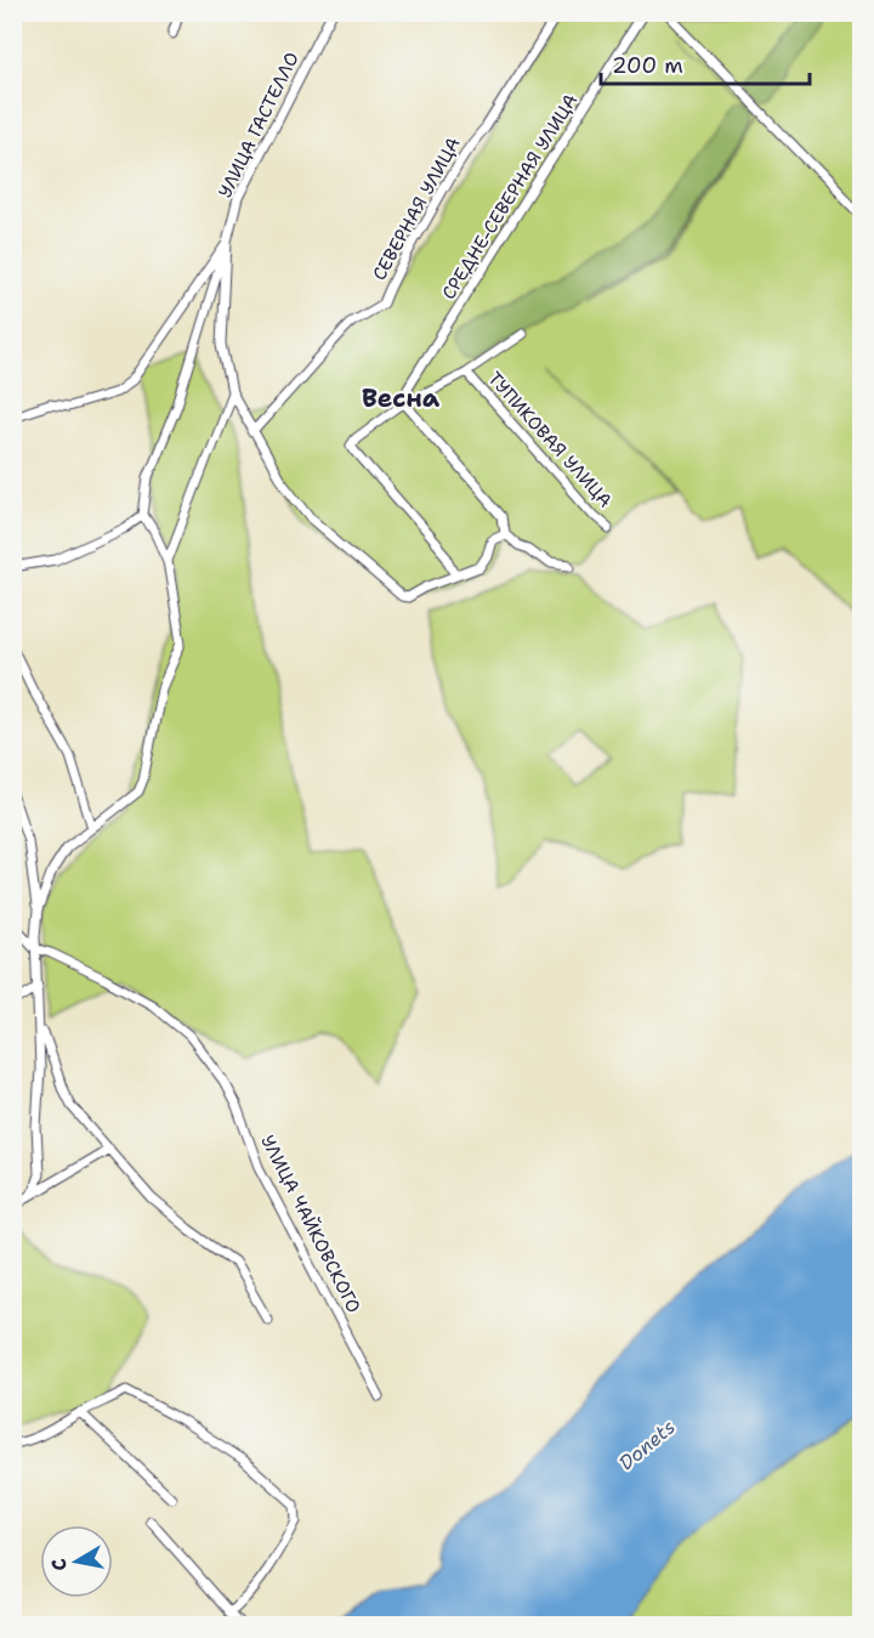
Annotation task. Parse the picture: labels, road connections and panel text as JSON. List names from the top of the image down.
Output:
{
  "streets": {
    "street": [
      "УЛИЦА ГАСТЕЛЛО",
      "СРЕДНЕ-СЕВЕРНАЯ УЛИЦА",
      "СЕВЕРНАЯ УЛИЦА",
      "ТУПИКОВАЯ УЛИЦА",
      "УЛИЦА ЧАЙКОВСКОГО"
    ]
  },
  "districts": ["Весна"],
  "water": ["Donets"],
  "scale_bar": "200 m",
  "north": "left"
}
